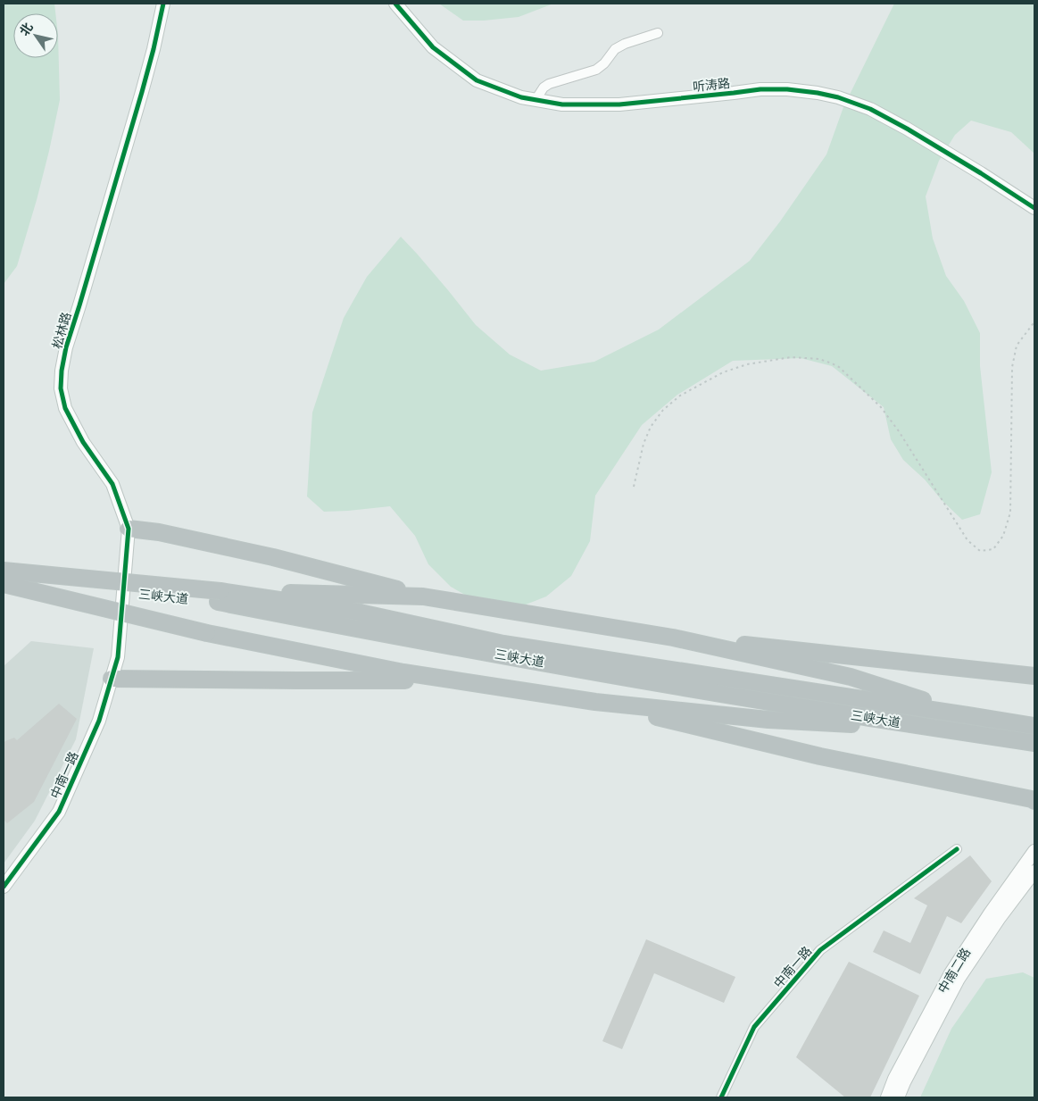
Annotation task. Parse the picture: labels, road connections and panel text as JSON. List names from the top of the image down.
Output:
{
  "streets": {
    "highway": ["三峡大道"],
    "street": [
      "听涛路",
      "松林路",
      "中南一路",
      "中南二路"
    ]
  },
  "crossings": [
    ["松林路", "中南一路"]
  ],
  "north": "top left"
}
